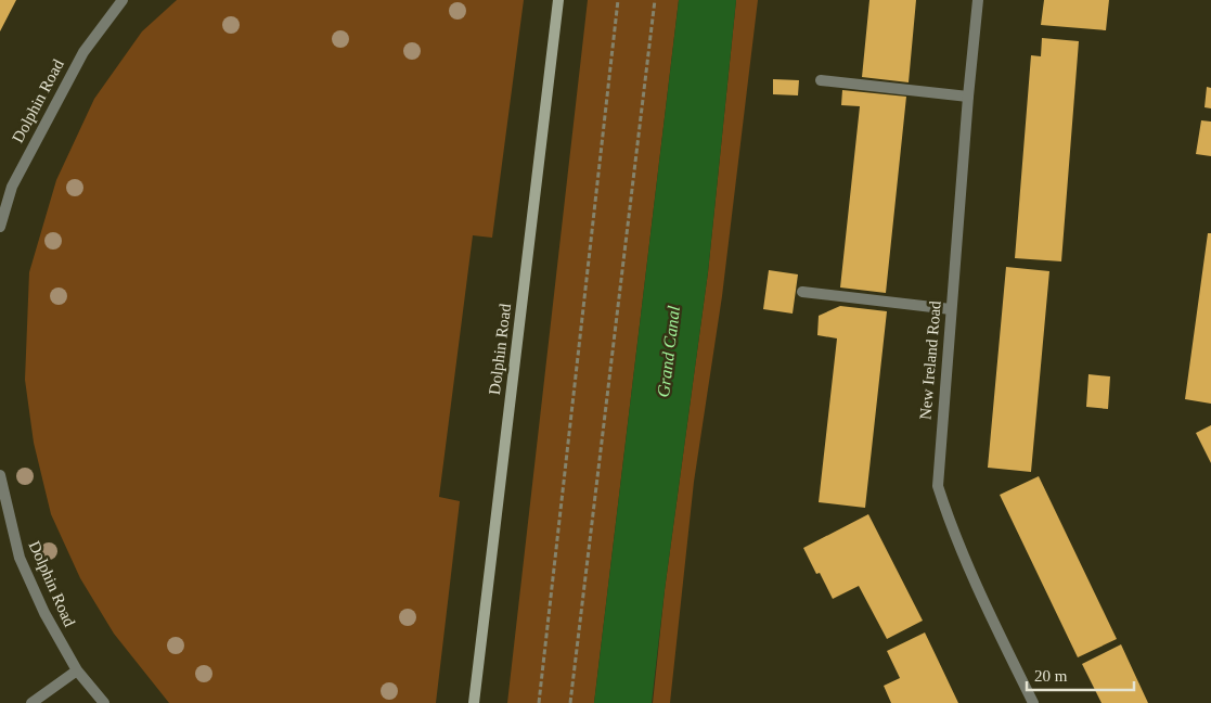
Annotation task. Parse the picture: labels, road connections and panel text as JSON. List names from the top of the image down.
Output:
{
  "streets": {
    "main road": ["Dolphin Road"],
    "street": ["New Ireland Road"]
  },
  "water": ["Grand Canal"],
  "scale_bar": "20 m"
}
